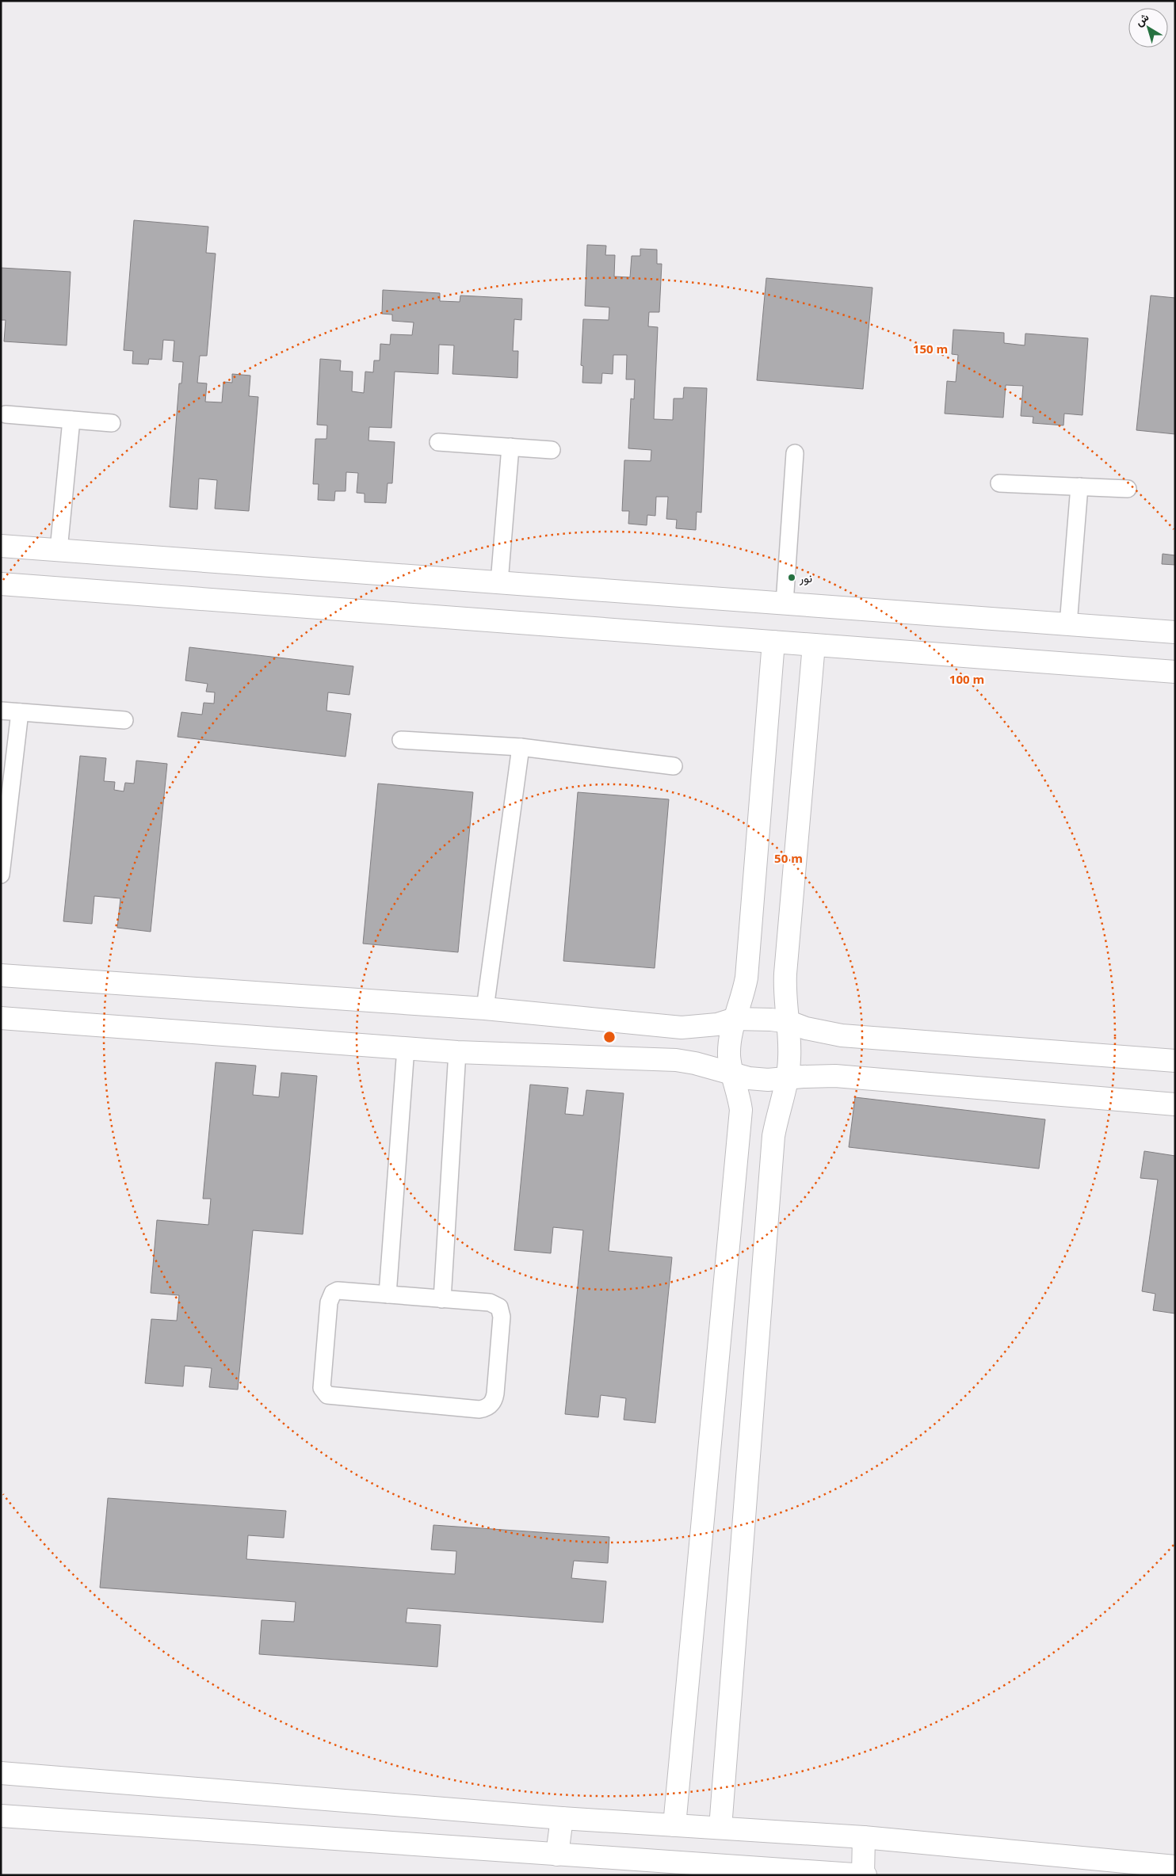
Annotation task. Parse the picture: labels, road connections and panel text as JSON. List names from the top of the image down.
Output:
{
  "places": ["نور"],
  "north": "top left",
  "rings": ["150 m", "100 m", "50 m"]
}
